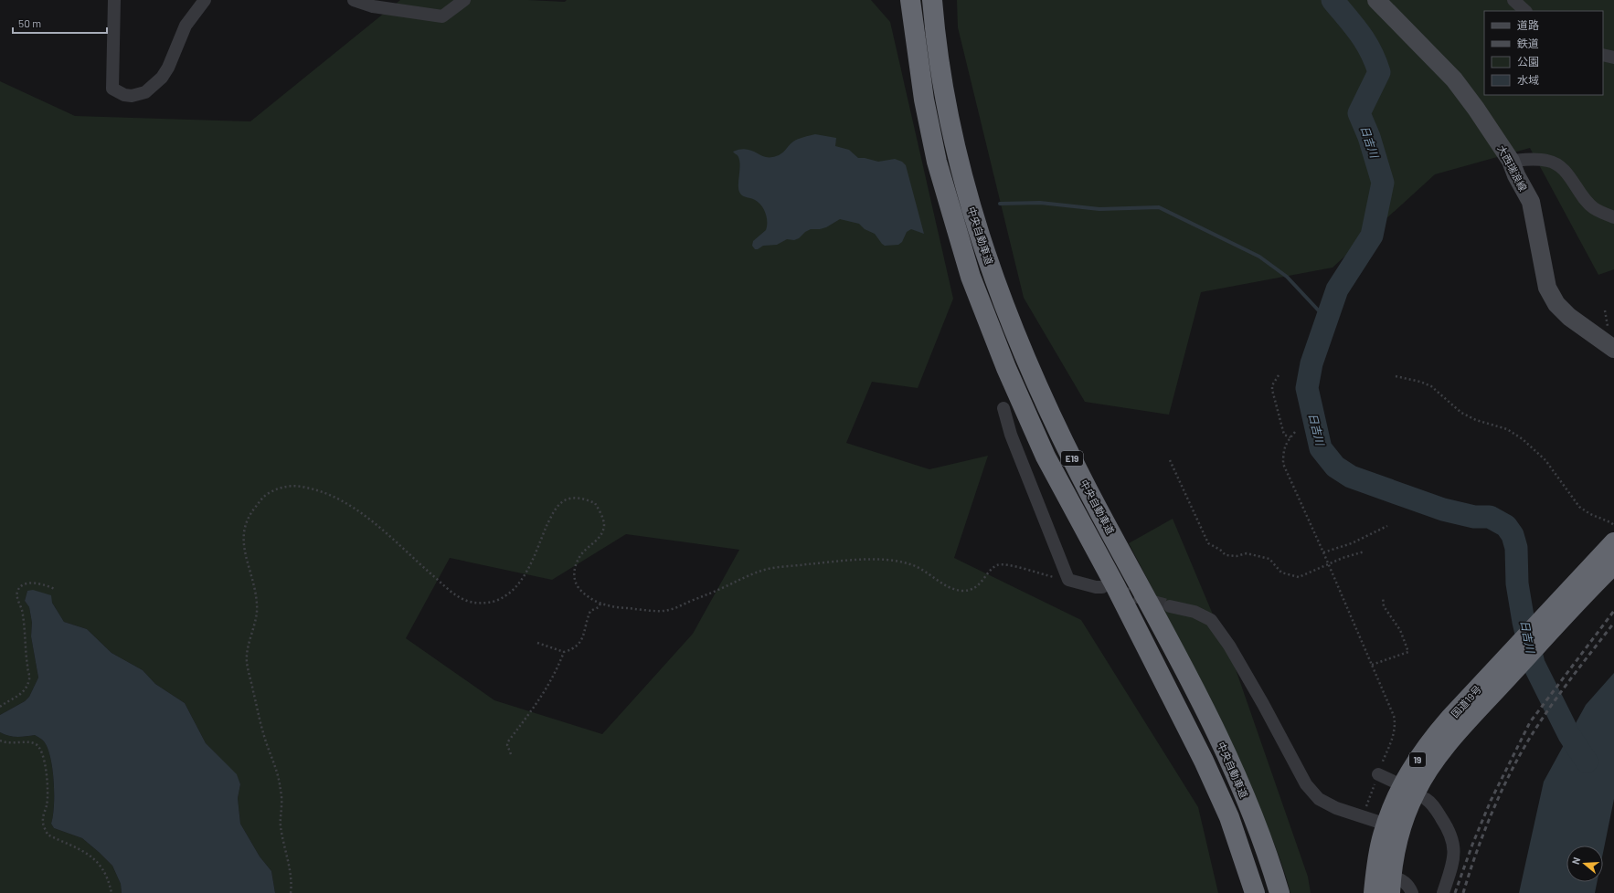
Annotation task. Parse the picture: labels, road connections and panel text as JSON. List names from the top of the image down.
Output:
{
  "streets": {
    "highway": [
      "中央自動車道",
      "E19",
      "国道19号",
      "19"
    ],
    "main road": ["大西瑞浪線"]
  },
  "water": ["日吉川"],
  "legend": [
    "道路",
    "鉄道",
    "公園",
    "水域"
  ],
  "scale_bar": "50 m",
  "north": "left"
}
